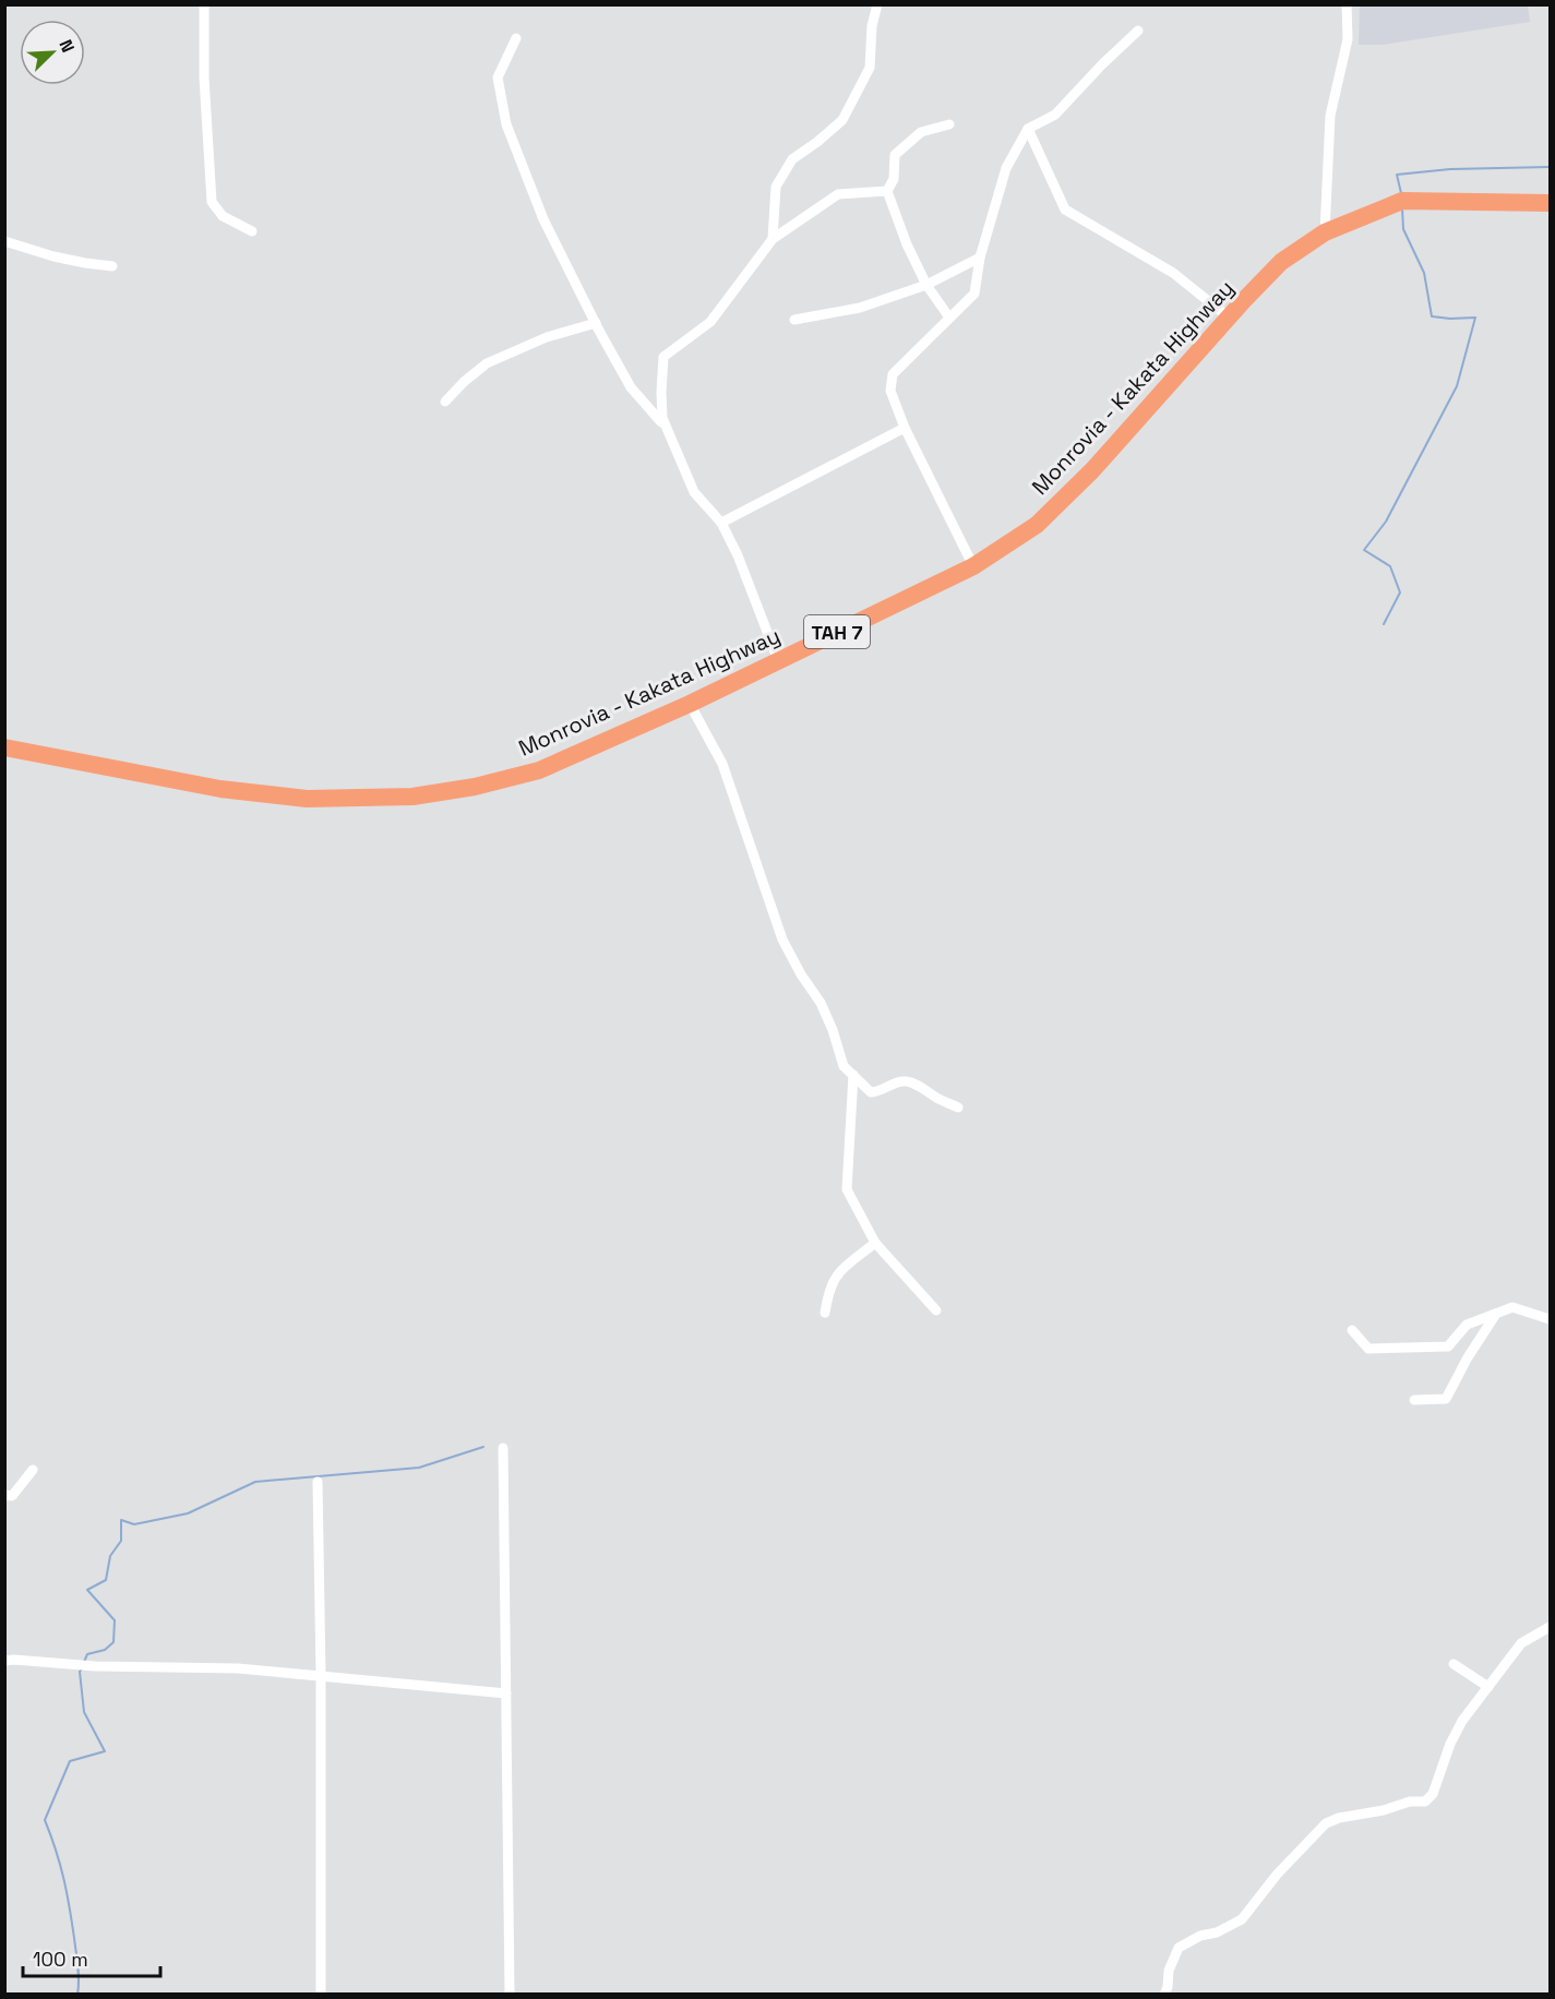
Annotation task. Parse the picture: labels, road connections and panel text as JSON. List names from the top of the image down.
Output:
{
  "streets": {
    "highway": ["Monrovia - Kakata Highway", "TAH 7"]
  },
  "scale_bar": "100 m",
  "north": "top right"
}
